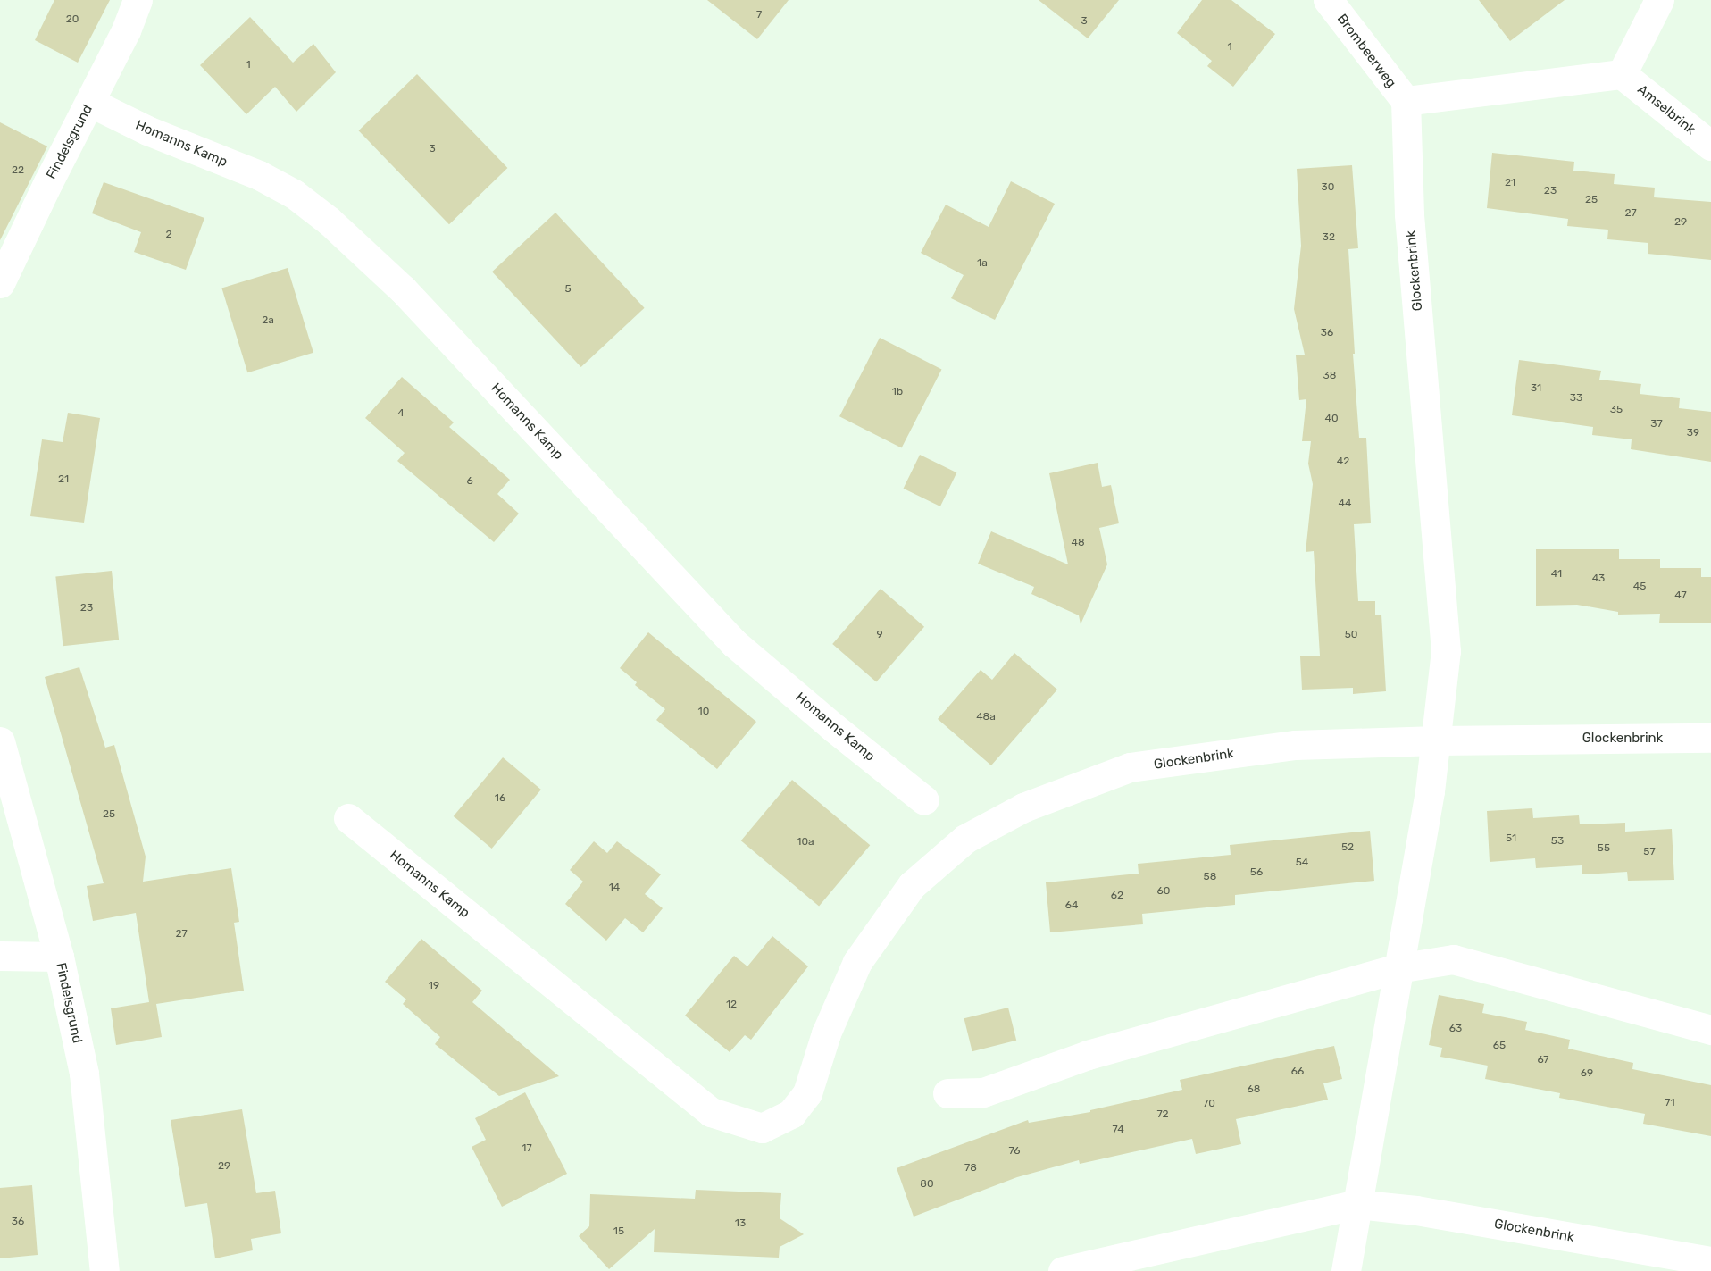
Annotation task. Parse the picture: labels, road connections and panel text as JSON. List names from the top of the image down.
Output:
{
  "streets": {
    "street": [
      "Brombeerweg",
      "Amselbrink",
      "Findelsgrund",
      "Homanns Kamp",
      "Glockenbrink"
    ]
  },
  "crossings": [
    ["Brombeerweg", "Glockenbrink"],
    ["Findelsgrund", "Homanns Kamp"],
    ["Homanns Kamp", "Glockenbrink"]
  ],
  "house_numbers": [
    "7",
    "20",
    "3",
    "1",
    "1",
    "3",
    "22",
    "21",
    "30",
    "23",
    "25",
    "27",
    "29",
    "2",
    "32",
    "1a",
    "5",
    "2a",
    "36",
    "38",
    "31",
    "1b",
    "33",
    "35",
    "4",
    "40",
    "37",
    "39",
    "42",
    "21",
    "6",
    "44",
    "48",
    "41",
    "43",
    "45",
    "47",
    "23",
    "9",
    "50",
    "10",
    "48a",
    "16",
    "25",
    "51",
    "53",
    "10a",
    "52",
    "55",
    "57",
    "54",
    "56",
    "58",
    "14",
    "60",
    "62",
    "64",
    "27",
    "19",
    "12",
    "63",
    "65",
    "67",
    "66",
    "69",
    "68",
    "71",
    "70",
    "72",
    "74",
    "17",
    "76",
    "29",
    "78",
    "80",
    "36",
    "13",
    "15"
  ]
}
